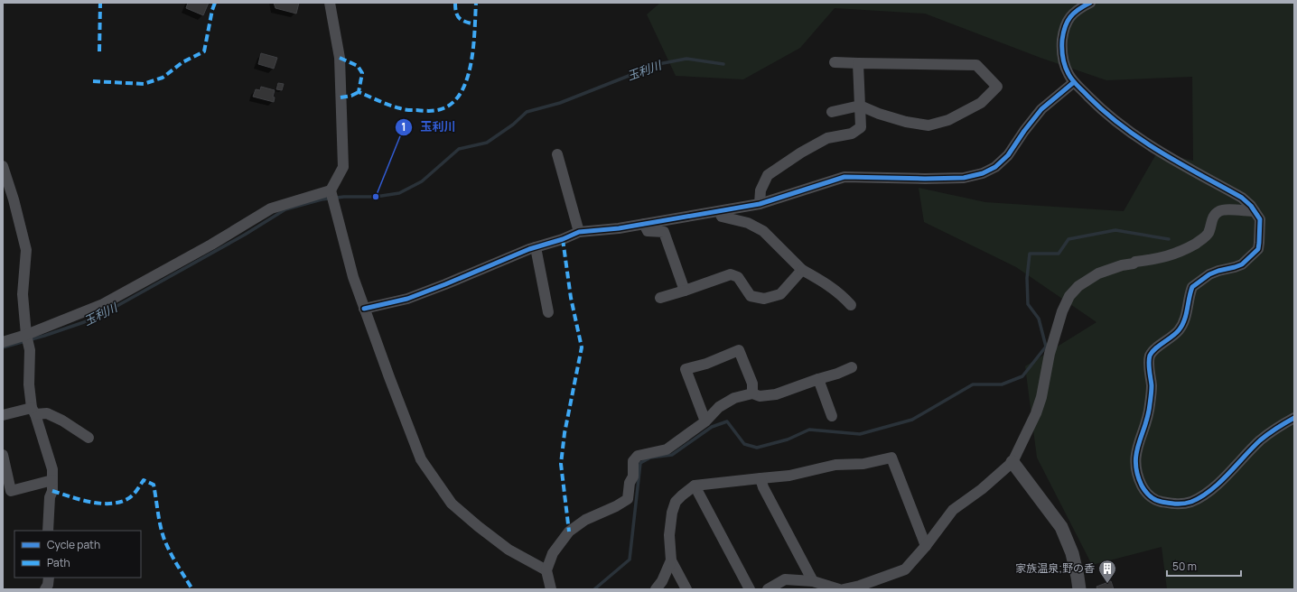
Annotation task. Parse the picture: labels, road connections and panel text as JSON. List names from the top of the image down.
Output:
{
  "water": ["玉利川"],
  "places": {
    "other": ["玉利川"],
    "building": ["家族温泉;野の香"]
  },
  "legend": ["Cycle path", "Path"],
  "scale_bar": "50 m"
}
